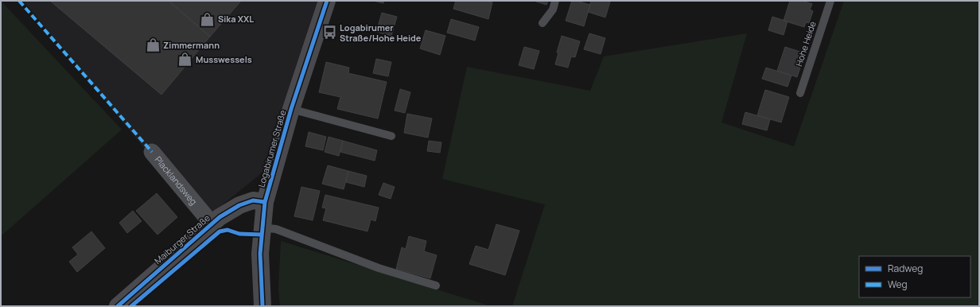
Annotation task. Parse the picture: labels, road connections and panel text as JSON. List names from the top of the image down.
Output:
{
  "streets": {
    "street": ["Logabirumer Straße", "Placklandsweg", "Maiburger Straße"],
    "lane": ["Hohe Heide"]
  },
  "crossings": [
    ["Logabirumer Straße", "Maiburger Straße"],
    ["Placklandsweg", "Maiburger Straße"]
  ],
  "places": {
    "shop": ["Sika XXL", "Zimmermann", "Musswessels"],
    "bus stop": ["Logabirumer Straße/Hohe Heide"]
  },
  "legend": ["Radweg", "Weg"]
}
